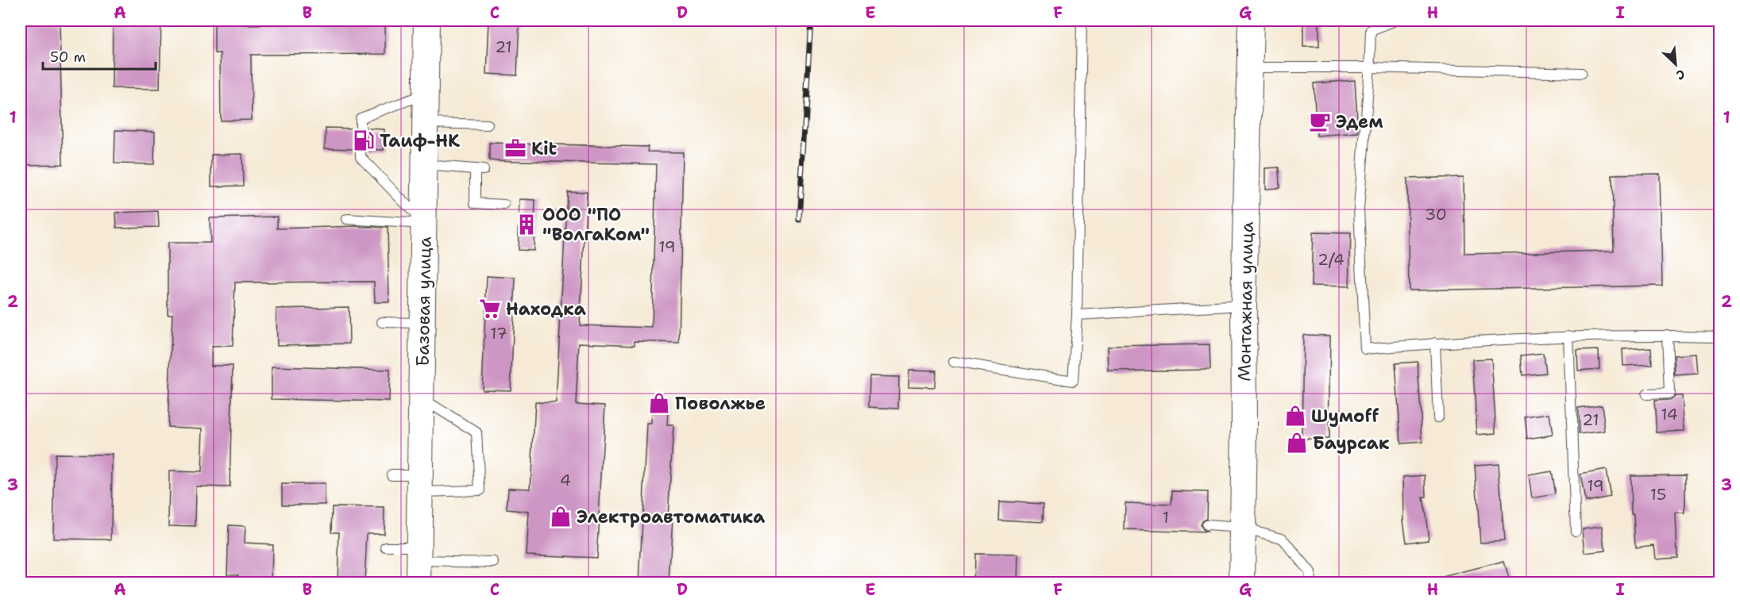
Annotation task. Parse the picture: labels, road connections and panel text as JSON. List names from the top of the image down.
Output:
{
  "streets": {
    "street": ["Базовая улица", "Монтажная улица"]
  },
  "places": {
    "cafe": ["Эдем"],
    "fuel station": ["Таиф-НК"],
    "office": ["Kit"],
    "building": ["ООО \"ПО \"ВолгаКом\""],
    "supermarket": ["Находка"],
    "shop": [
      "Поволжье",
      "Шумоff",
      "Баурсак",
      "Электроавтоматика"
    ]
  },
  "house_numbers": [
    "21",
    "30",
    "19",
    "2/4",
    "17",
    "14",
    "21",
    "4",
    "19",
    "15",
    "1"
  ],
  "scale_bar": "50 m",
  "north": "bottom right",
  "grid": {
    "columns": [
      "A",
      "B",
      "C",
      "D",
      "E",
      "F",
      "G",
      "H",
      "I"
    ],
    "rows": ["1", "2", "3"]
  }
}
